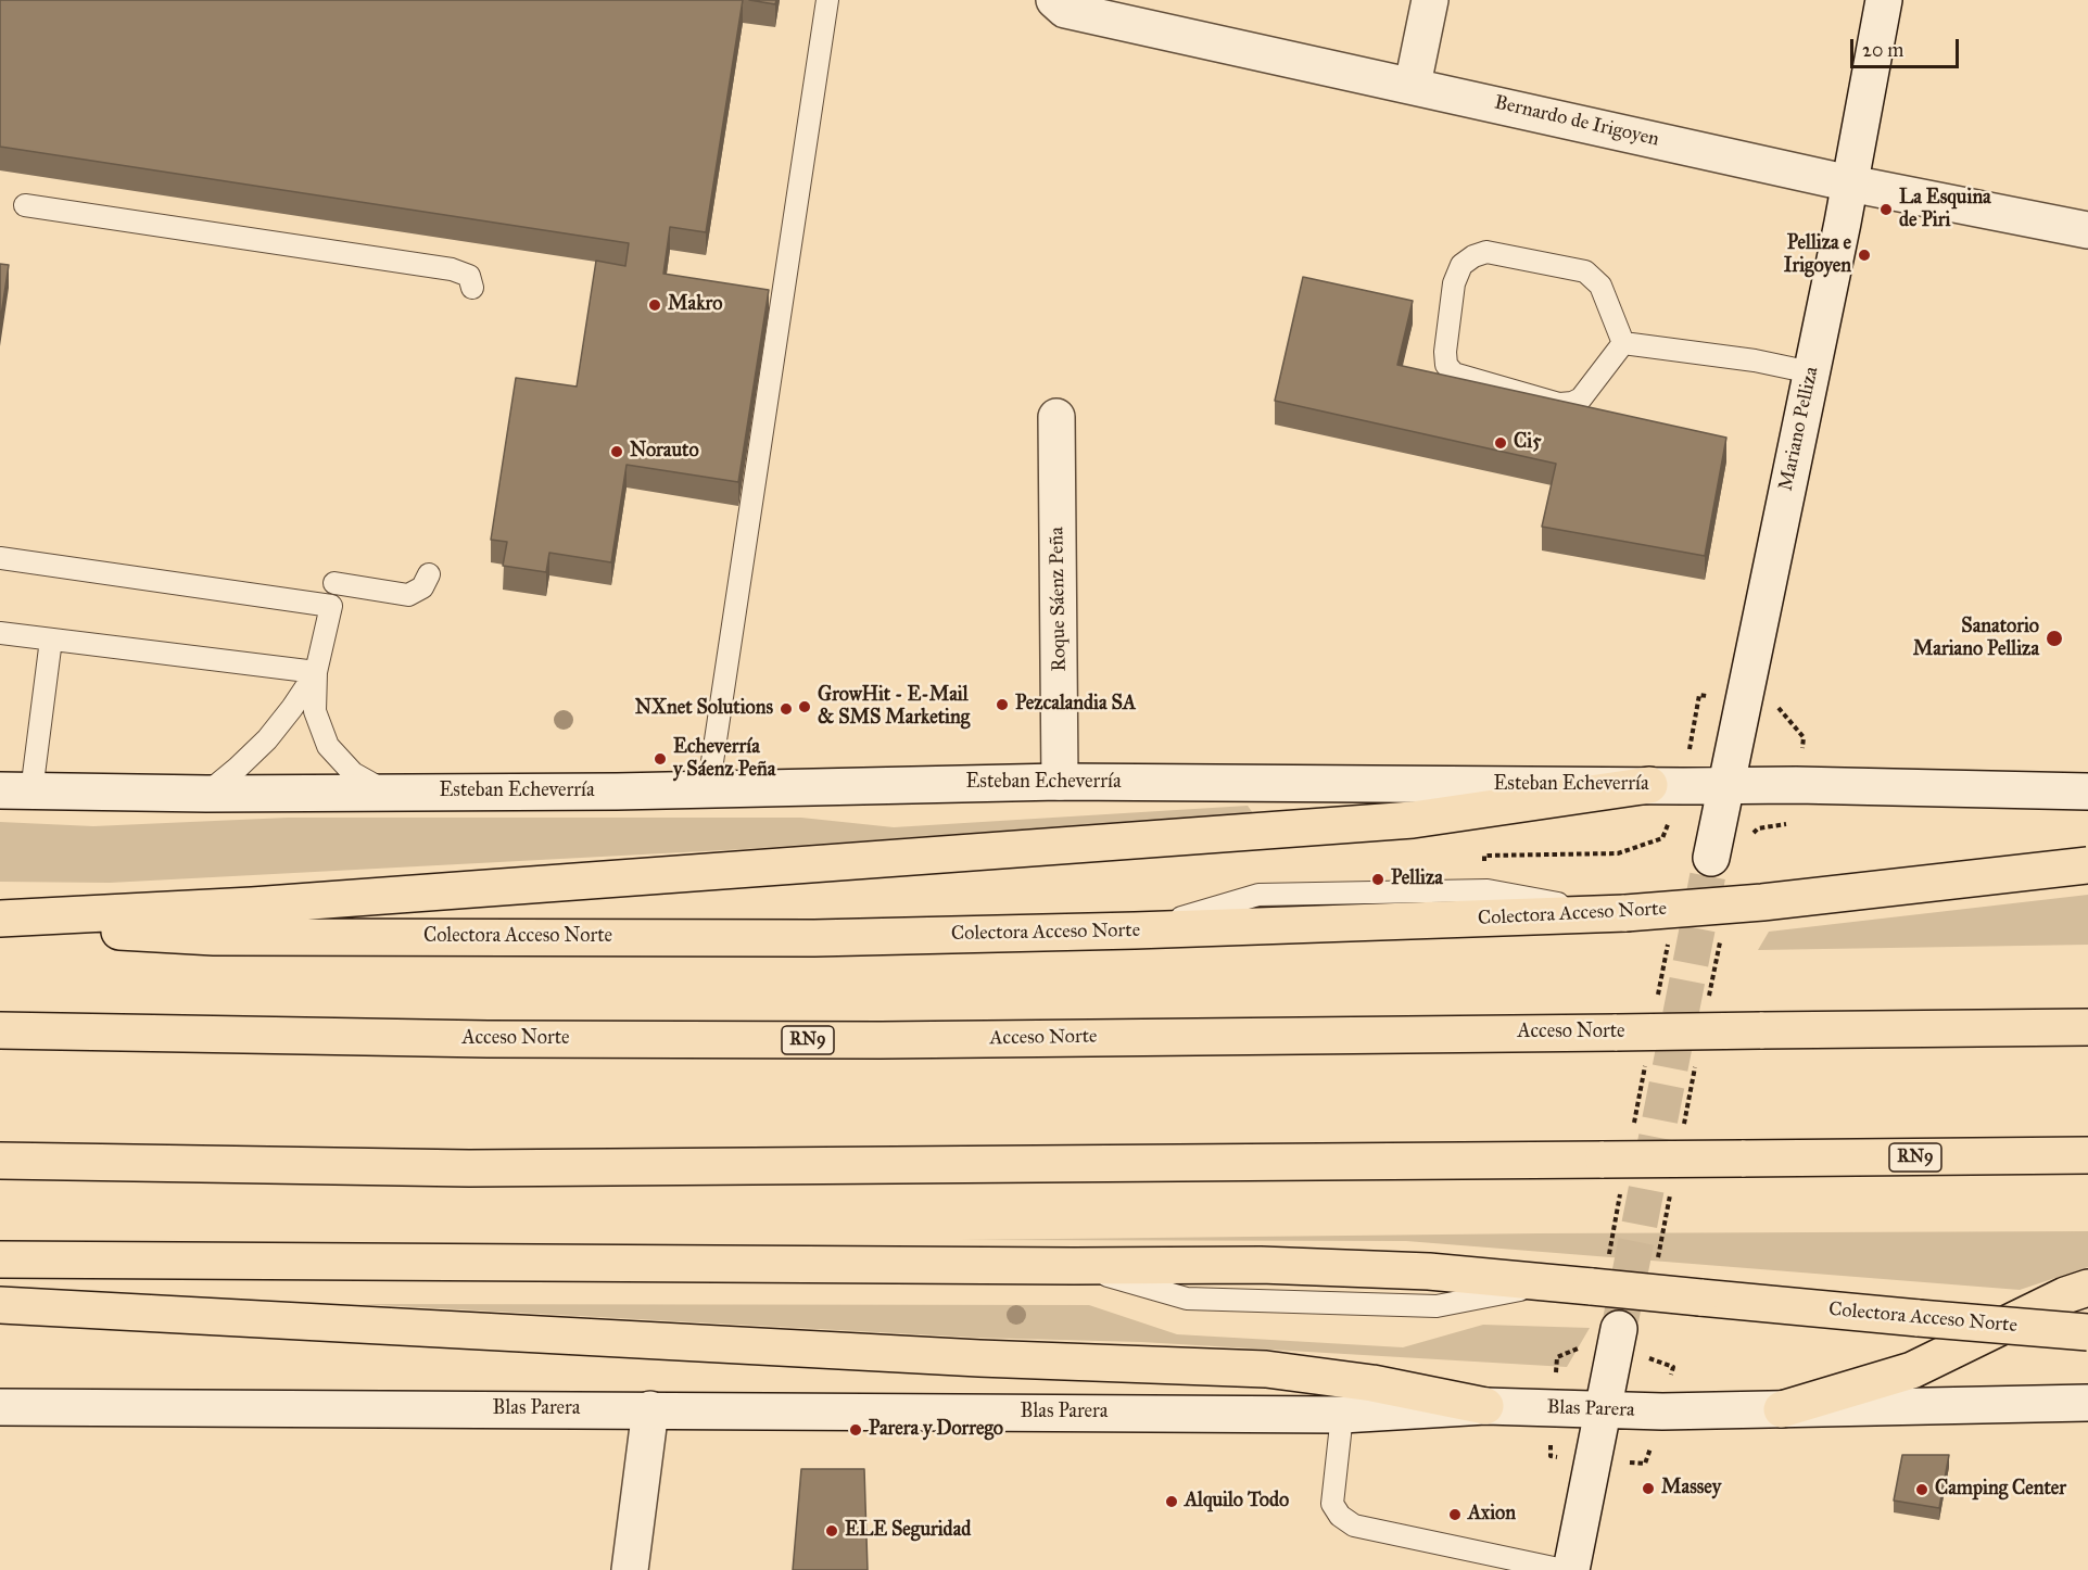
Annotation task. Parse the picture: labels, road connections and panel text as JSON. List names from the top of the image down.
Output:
{
  "streets": {
    "highway": ["Colectora Acceso Norte", "Acceso Norte", "RN9"],
    "street": [
      "Bernardo de Irigoyen",
      "Mariano Pelliza",
      "Roque Sáenz Peña",
      "Esteban Echeverría",
      "Blas Parera"
    ]
  },
  "crossings": [
    ["Bernardo de Irigoyen", "Mariano Pelliza"],
    ["Mariano Pelliza", "Esteban Echeverría"],
    ["Roque Sáenz Peña", "Esteban Echeverría"]
  ],
  "places": [
    "La Esquina de Piri",
    "Pelliza e Irigoyen",
    "Makro",
    "Ci5",
    "Norauto",
    "Sanatorio Mariano Pelliza",
    "Pezcalandia SA",
    "GrowHit - E-Mail & SMS Marketing",
    "NXnet Solutions",
    "Echeverría y Sáenz Peña",
    "Pelliza",
    "Parera y Dorrego",
    "Massey",
    "Camping Center",
    "Alquilo Todo",
    "Axion",
    "ELE Seguridad"
  ],
  "scale_bar": "20 m"
}
